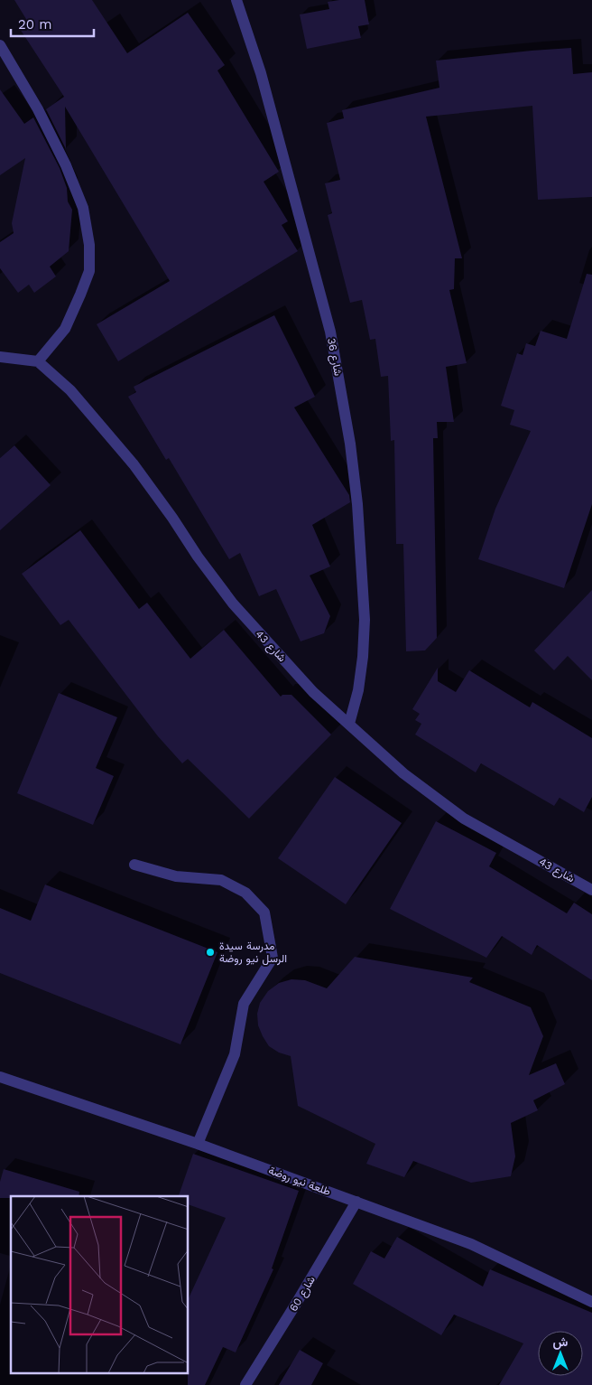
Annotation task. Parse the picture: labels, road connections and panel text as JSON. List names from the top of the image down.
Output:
{
  "streets": {
    "street": [
      "شارع 36",
      "شارع 43",
      "طلعة نيو روضة",
      "شارع 60"
    ]
  },
  "crossings": [
    ["شارع 36", "شارع 43"],
    ["طلعة نيو روضة", "شارع 60"]
  ],
  "places": ["مدرسة سيدة الرسل نيو روضة"],
  "scale_bar": "20 m",
  "north": "top"
}
